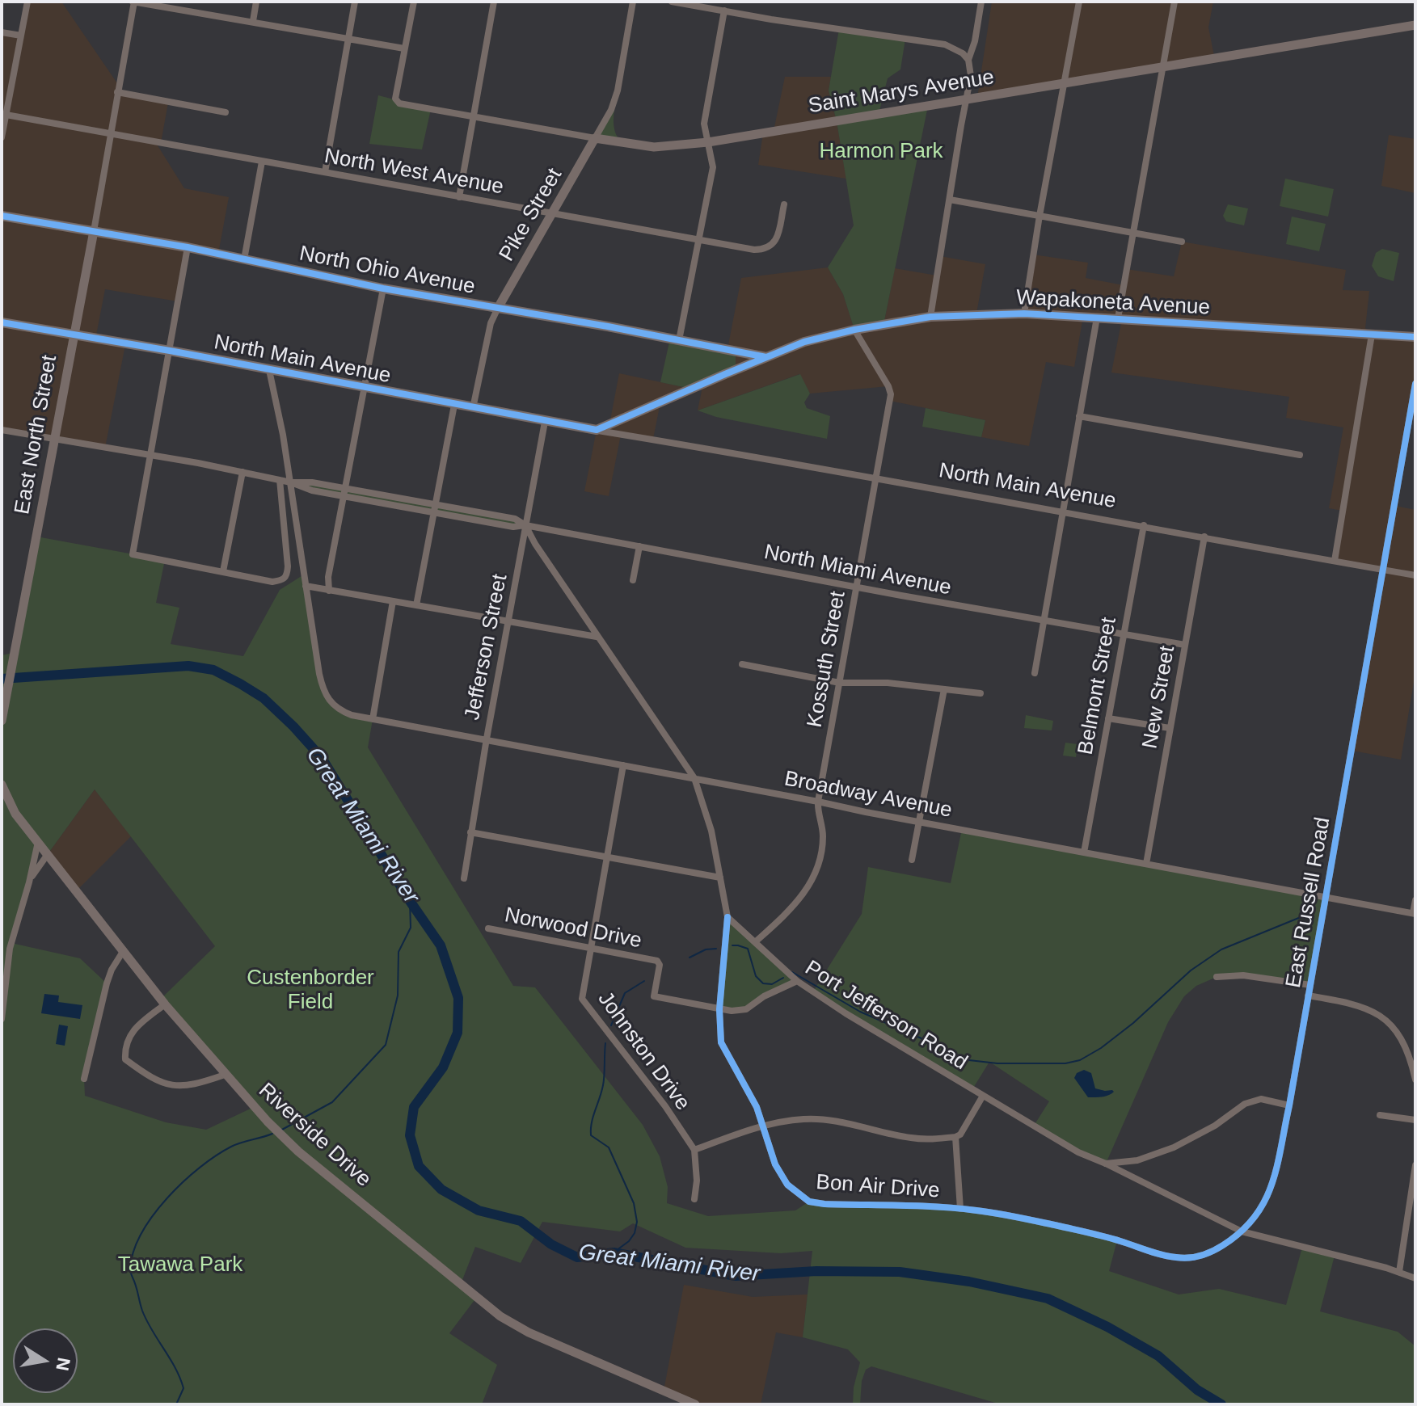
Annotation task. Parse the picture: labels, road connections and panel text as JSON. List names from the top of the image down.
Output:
{
  "streets": {
    "main road": [
      "Saint Marys Avenue",
      "Pike Street",
      "North Ohio Avenue",
      "Wapakoneta Avenue",
      "North Main Avenue",
      "East North Street",
      "Riverside Drive"
    ],
    "street": [
      "North West Avenue",
      "North Miami Avenue",
      "Jefferson Street",
      "Kossuth Street",
      "Belmont Street",
      "New Street",
      "Broadway Avenue",
      "East Russell Road",
      "Norwood Drive",
      "Port Jefferson Road",
      "Johnston Drive",
      "Bon Air Drive"
    ]
  },
  "crossings": [
    ["Saint Marys Avenue", "Pike Street"],
    ["North West Avenue", "Pike Street"],
    ["Pike Street", "North Ohio Avenue"],
    ["North Ohio Avenue", "Wapakoneta Avenue"],
    ["North Ohio Avenue", "East North Street"],
    ["Wapakoneta Avenue", "North Main Avenue"],
    ["Wapakoneta Avenue", "Kossuth Street"],
    ["North Main Avenue", "East North Street"],
    ["North Main Avenue", "Jefferson Street"],
    ["North Main Avenue", "Kossuth Street"],
    ["North Main Avenue", "Belmont Street"],
    ["North Main Avenue", "New Street"],
    ["North Main Avenue", "East Russell Road"],
    ["East North Street", "North Miami Avenue"],
    ["North Miami Avenue", "Jefferson Street"],
    ["North Miami Avenue", "Kossuth Street"],
    ["North Miami Avenue", "Belmont Street"],
    ["North Miami Avenue", "New Street"],
    ["Jefferson Street", "Broadway Avenue"],
    ["Kossuth Street", "Broadway Avenue"],
    ["Kossuth Street", "Port Jefferson Road"],
    ["Belmont Street", "Broadway Avenue"],
    ["New Street", "Broadway Avenue"],
    ["Broadway Avenue", "East Russell Road"],
    ["Broadway Avenue", "Johnston Drive"],
    ["East Russell Road", "Port Jefferson Road"],
    ["East Russell Road", "Bon Air Drive"],
    ["Norwood Drive", "Port Jefferson Road"],
    ["Norwood Drive", "Johnston Drive"],
    ["Norwood Drive", "Bon Air Drive"],
    ["Port Jefferson Road", "Bon Air Drive"]
  ],
  "water": ["Great Miami River"],
  "parks": ["Harmon Park", "Custenborder Field", "Tawawa Park"],
  "north": "right"
}
